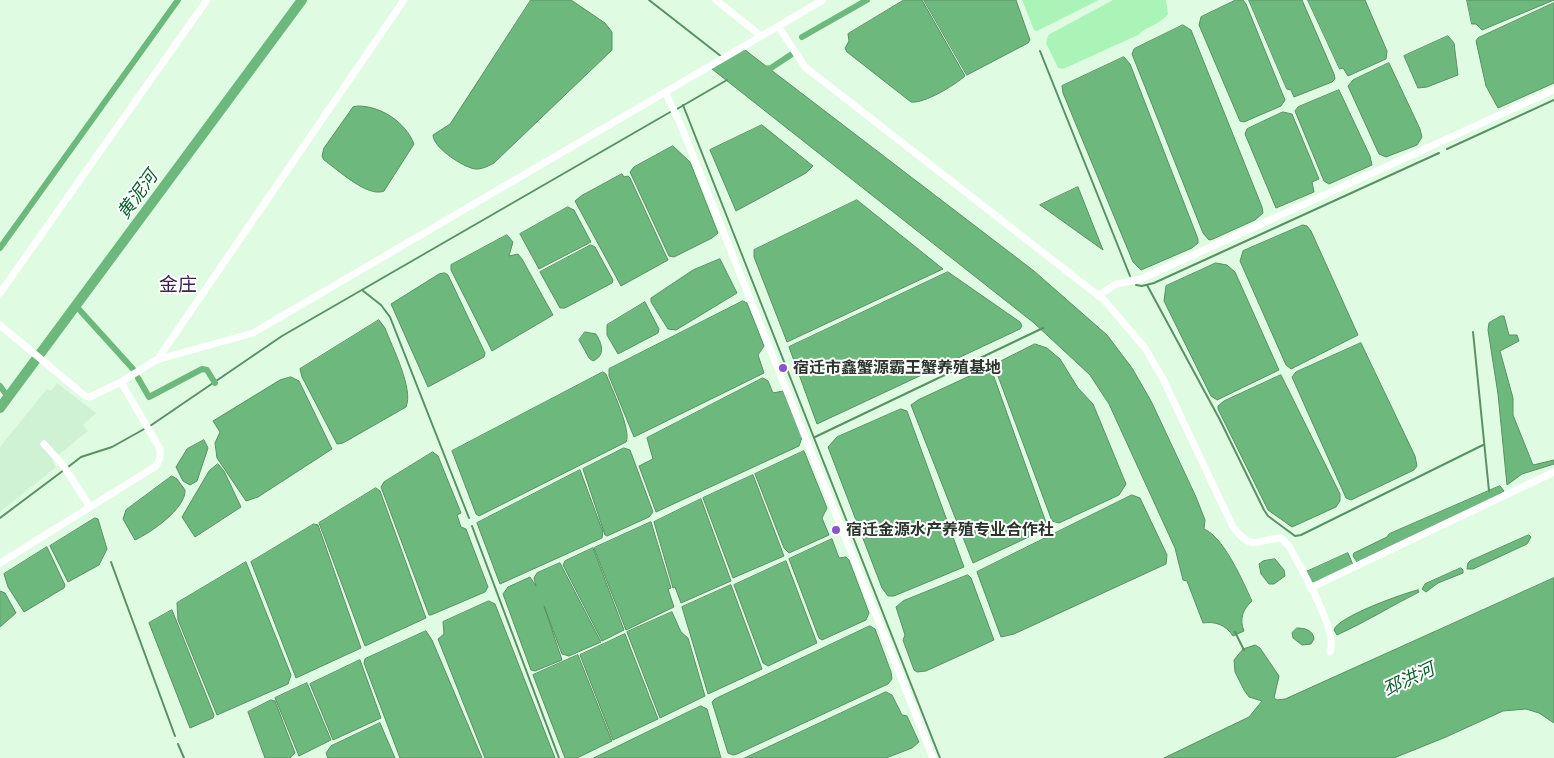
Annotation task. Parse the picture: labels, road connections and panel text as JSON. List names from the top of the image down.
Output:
{
  "districts": ["金庄"],
  "water": ["黄泥河", "邳洪河"],
  "places": ["宿迁市鑫蟹源霸王蟹养殖基地", "宿迁金源水产养殖专业合作社"]
}
